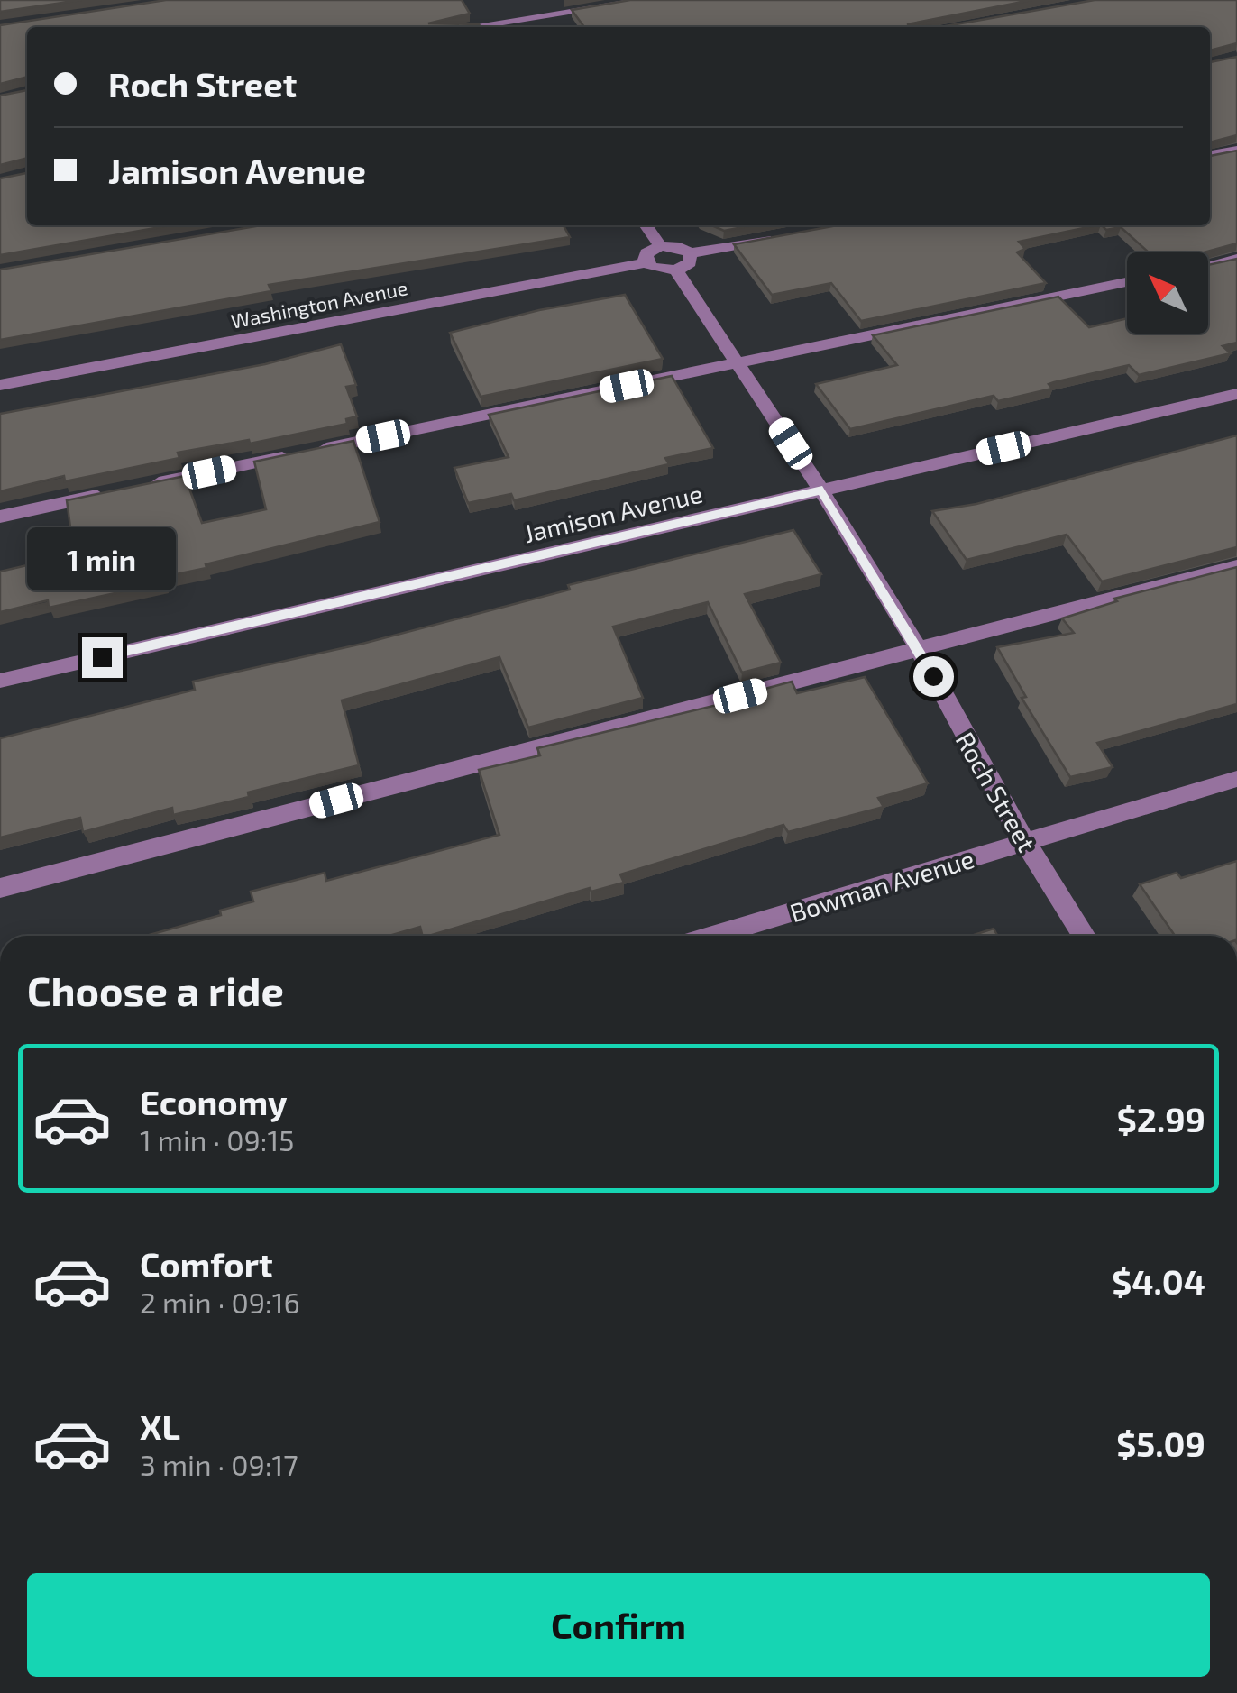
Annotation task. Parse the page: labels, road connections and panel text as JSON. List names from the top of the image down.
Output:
{
  "streets": {
    "street": [
      "Washington Avenue",
      "Jamison Avenue",
      "Roch Street",
      "Bowman Avenue"
    ]
  },
  "crossings": [
    ["Jamison Avenue", "Roch Street"],
    ["Roch Street", "Bowman Avenue"]
  ],
  "north": "top left",
  "page": {
    "banner": ["Roch Street", "Jamison Avenue"],
    "bubble": "1 min",
    "heading": "Choose a ride",
    "list": [
      {
        "name": "Economy",
        "note": "1 min · 09:15",
        "value": "$2.99"
      },
      {
        "name": "Comfort",
        "note": "2 min · 09:16",
        "value": "$4.04"
      },
      {
        "name": "XL",
        "note": "3 min · 09:17",
        "value": "$5.09"
      }
    ],
    "buttons": "Confirm"
  }
}
